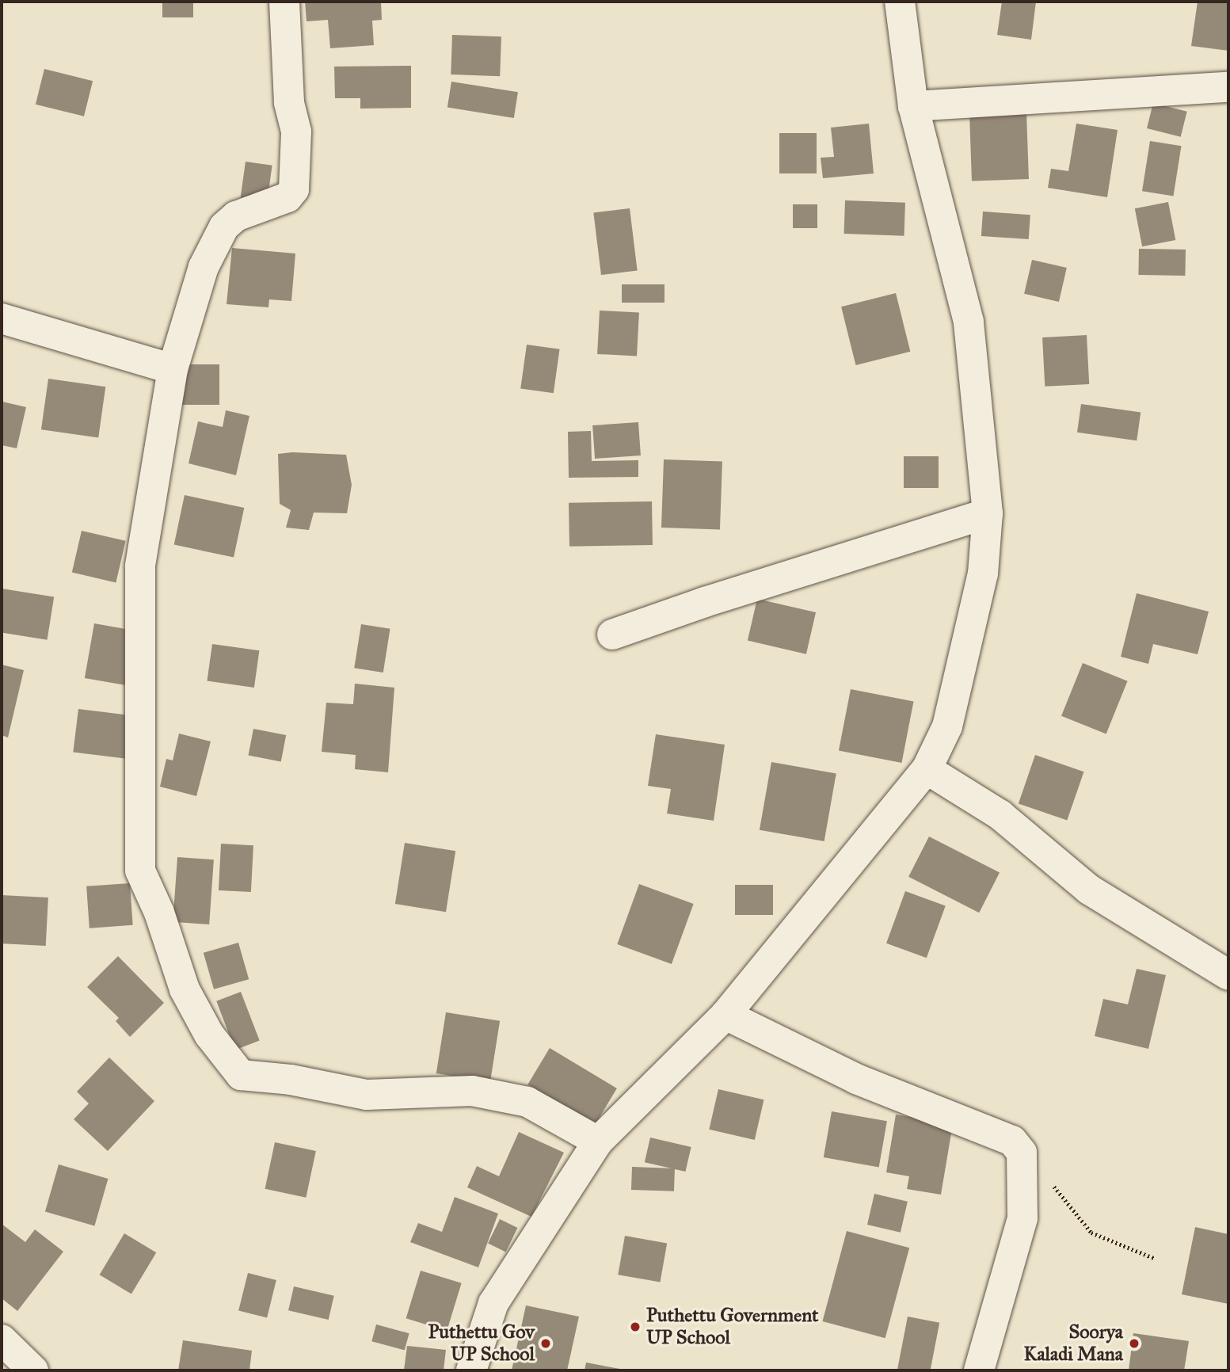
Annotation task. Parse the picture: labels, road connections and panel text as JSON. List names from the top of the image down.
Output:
{
  "places": ["Puthettu Government UP School", "Puthettu Gov UP School", "Soorya Kaladi Mana"]
}
